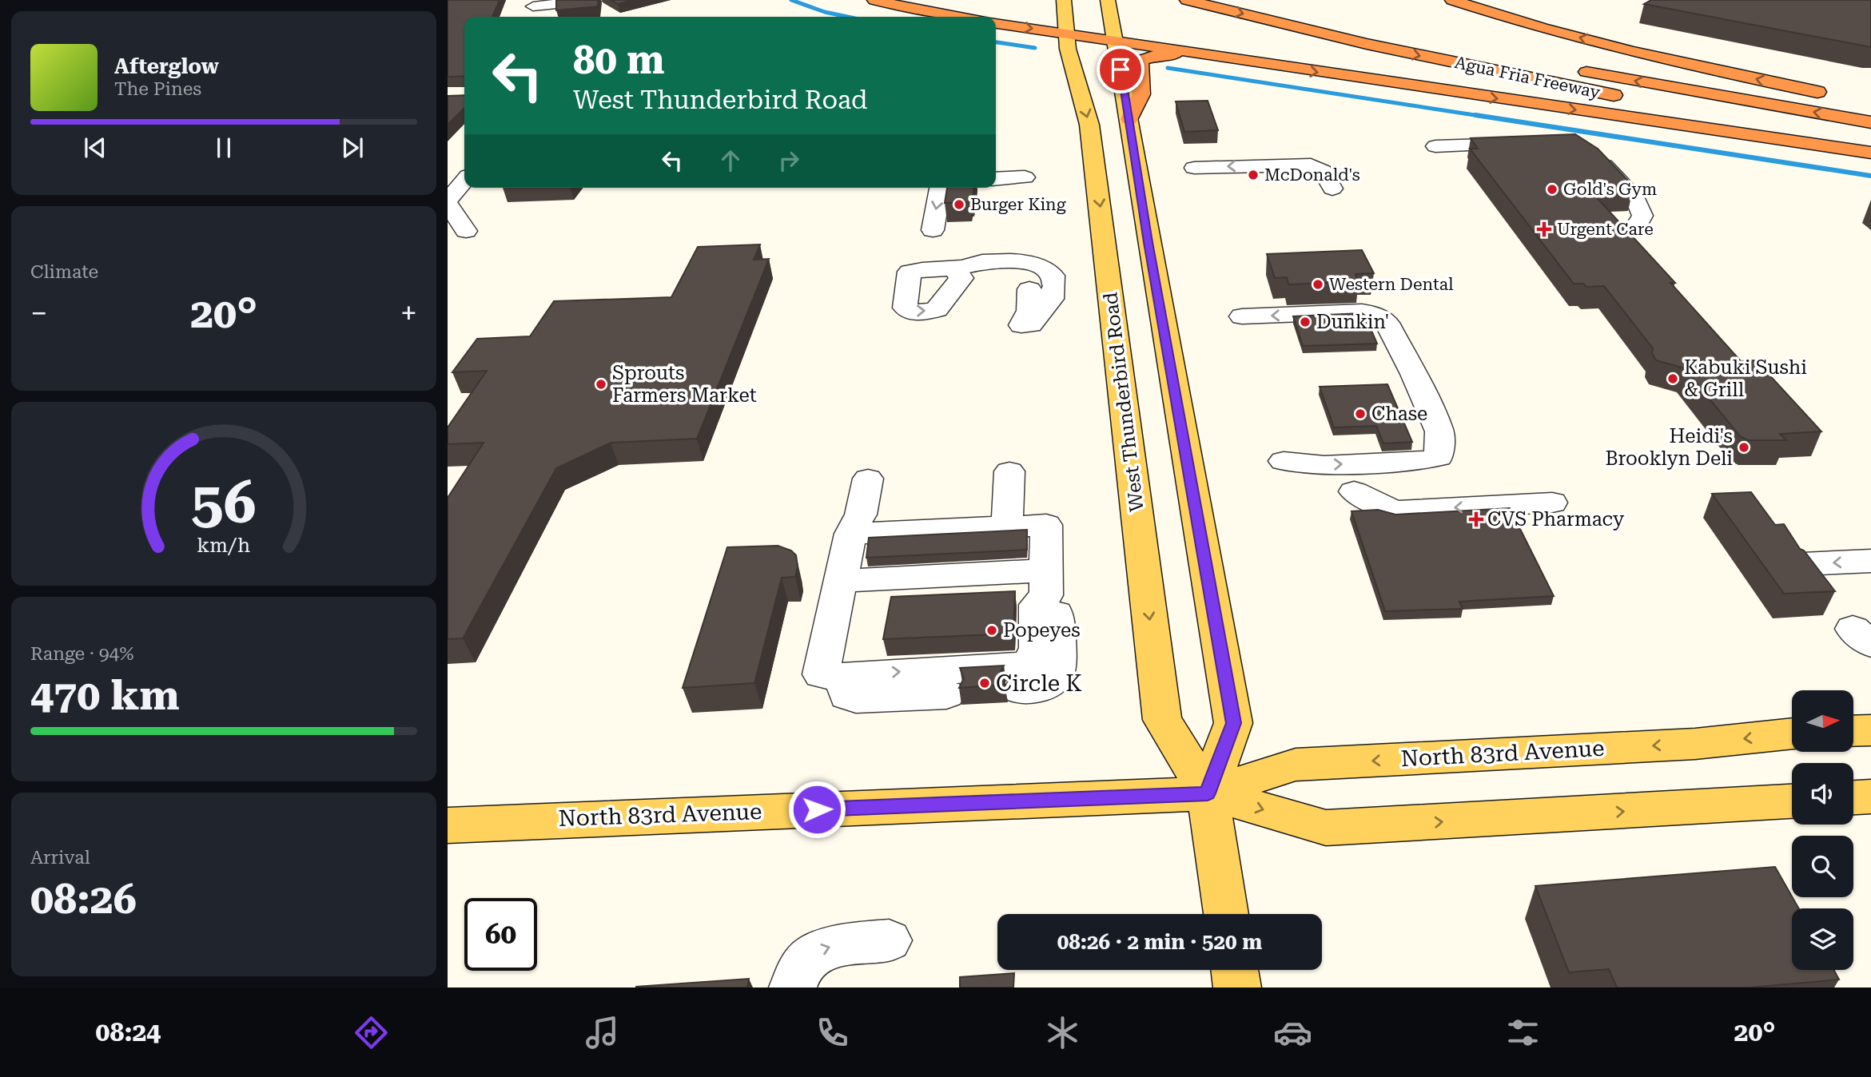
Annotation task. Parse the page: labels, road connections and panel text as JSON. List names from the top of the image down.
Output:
{
  "streets": {
    "highway": ["Agua Fria Freeway"],
    "main road": ["West Thunderbird Road", "North 83rd Avenue"]
  },
  "crossings": [
    ["West Thunderbird Road", "North 83rd Avenue"]
  ],
  "places": {
    "other": [
      "McDonald's",
      "Gold's Gym",
      "Burger King",
      "Western Dental",
      "Dunkin'",
      "Kabuki Sushi & Grill",
      "Sprouts Farmers Market",
      "Chase",
      "Heidi's Brooklyn Deli",
      "Popeyes",
      "Circle K"
    ],
    "health": ["Urgent Care", "CVS Pharmacy"]
  },
  "north": "right",
  "page": {
    "turn": ["80 m", "West Thunderbird Road"],
    "song": ["Afterglow", "The Pines"],
    "tile": [
      "Climate",
      ["Range · 94%", "470 km"],
      ["Arrival", "08:26"]
    ],
    "heat": ["−", "20°", "+"],
    "limit": "60",
    "trip": "08:26 · 2 min · 520 m",
    "tabs": ["08:24", "20°"],
    "gauge": ["56", "km/h"]
  }
}
